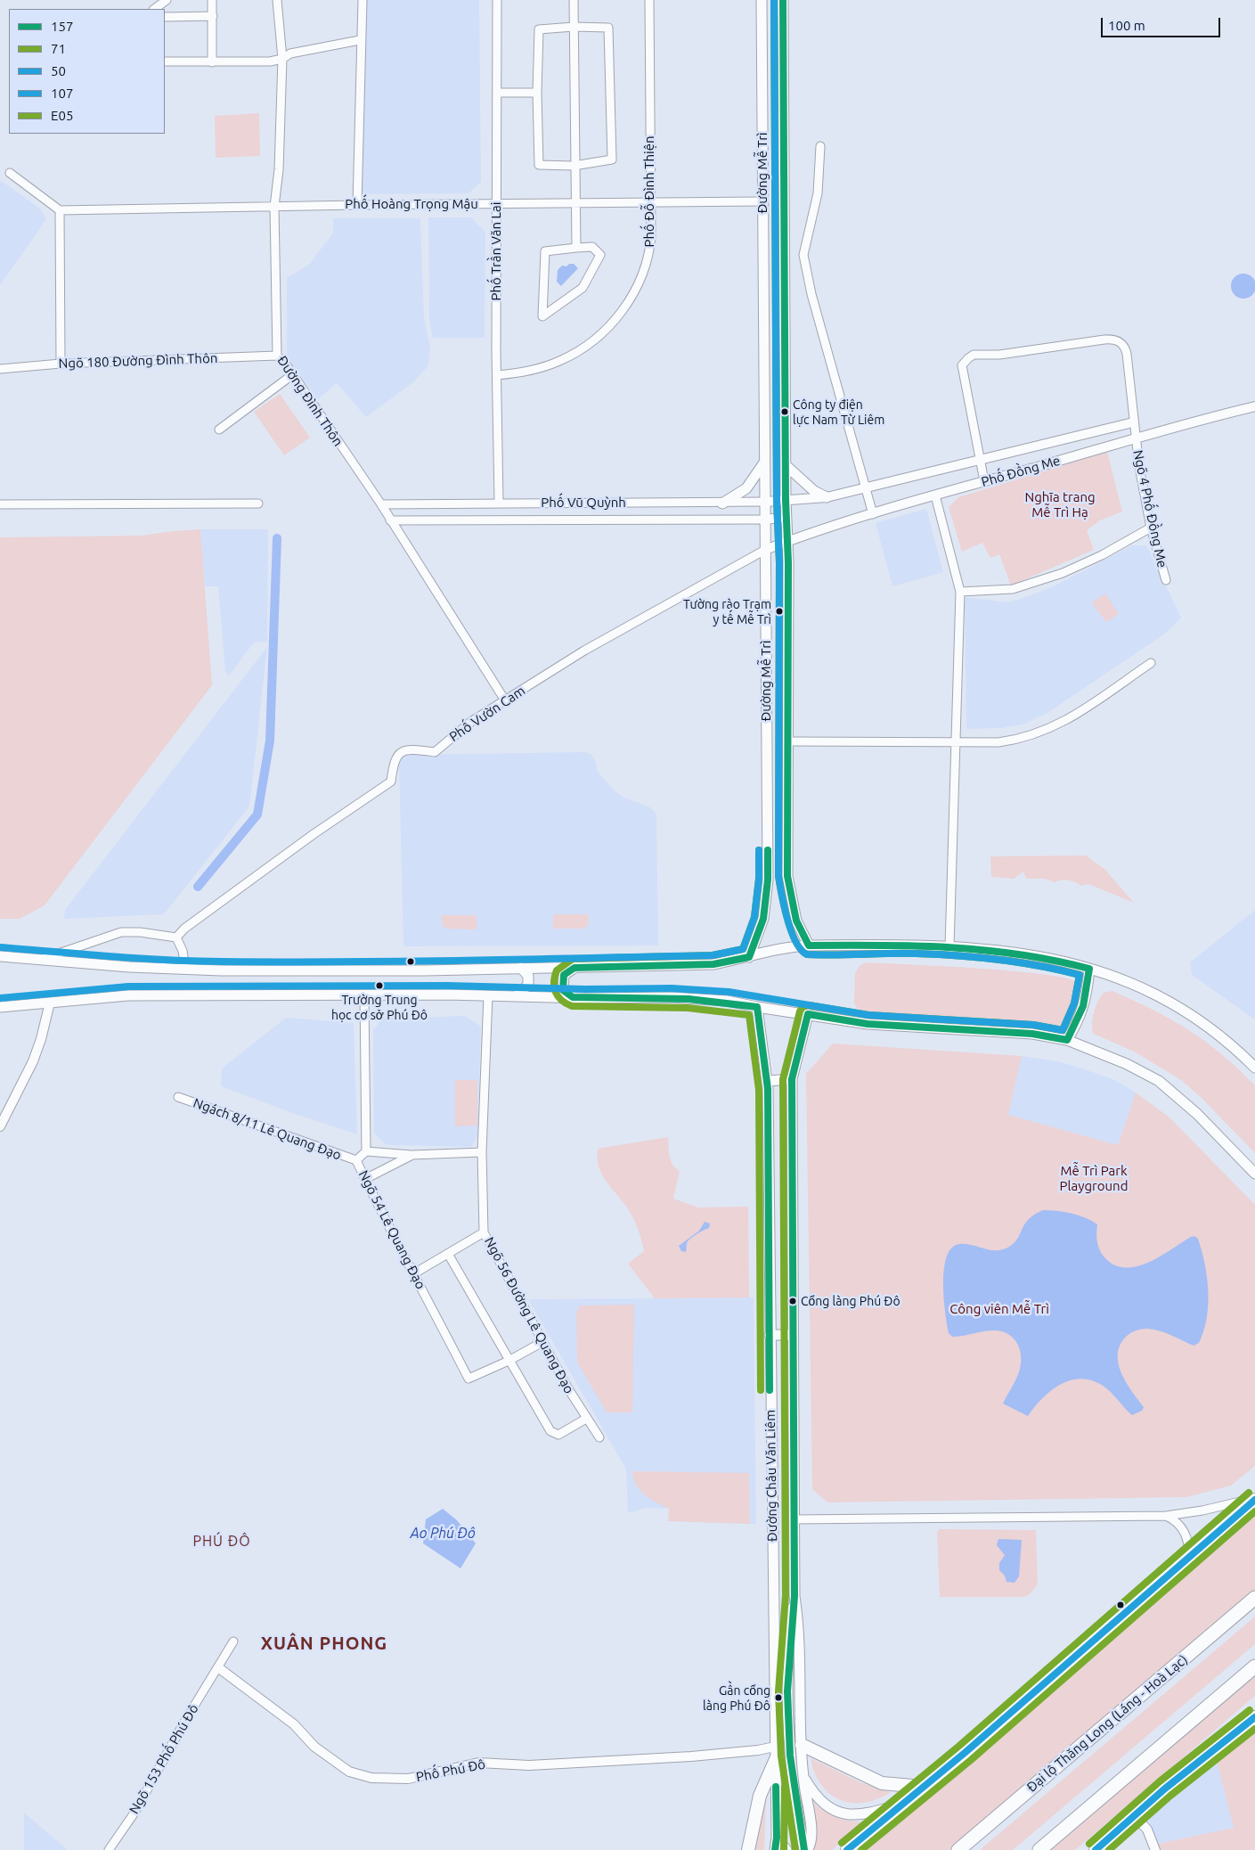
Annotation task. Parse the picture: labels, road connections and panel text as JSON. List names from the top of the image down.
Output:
{
  "streets": {
    "highway": ["Đại lộ Thăng Long (Láng - Hoà Lạc)"],
    "main road": ["Đường Mễ Trì", "Đường Châu Văn Liêm"],
    "street": [
      "Phố Đỗ Đình Thiện",
      "Phố Hoàng Trọng Mậu",
      "Phố Trần Văn Lai",
      "Ngõ 180 Đường Đình Thôn",
      "Đường Đình Thôn",
      "Phố Đồng Me",
      "Phố Vũ Quỳnh",
      "Ngõ 4 Phố Đồng Me",
      "Phố Vườn Cam",
      "Ngách 8/11 Lê Quang Đạo",
      "Ngõ 54 Lê Quang Đạo",
      "Ngõ 56 Đường Lê Quang Đạo",
      "Ngõ 153 Phố Phú Đô",
      "Phố Phú Đô"
    ]
  },
  "crossings": [
    ["Đường Mễ Trì", "Phố Hoàng Trọng Mậu"],
    ["Đường Mễ Trì", "Phố Đồng Me"],
    ["Đường Mễ Trì", "Phố Vũ Quỳnh"],
    ["Đường Mễ Trì", "Phố Vườn Cam"],
    ["Phố Đỗ Đình Thiện", "Phố Hoàng Trọng Mậu"],
    ["Phố Đỗ Đình Thiện", "Phố Trần Văn Lai"],
    ["Phố Hoàng Trọng Mậu", "Phố Trần Văn Lai"],
    ["Phố Hoàng Trọng Mậu", "Đường Đình Thôn"],
    ["Phố Trần Văn Lai", "Phố Vũ Quỳnh"],
    ["Ngõ 180 Đường Đình Thôn", "Đường Đình Thôn"],
    ["Đường Đình Thôn", "Phố Vũ Quỳnh"],
    ["Đường Đình Thôn", "Phố Vườn Cam"],
    ["Phố Đồng Me", "Phố Vũ Quỳnh"],
    ["Phố Đồng Me", "Ngõ 4 Phố Đồng Me"],
    ["Phố Đồng Me", "Phố Vườn Cam"],
    ["Ngách 8/11 Lê Quang Đạo", "Ngõ 54 Lê Quang Đạo"],
    ["Đường Châu Văn Liêm", "Phố Phú Đô"],
    ["Ngõ 153 Phố Phú Đô", "Phố Phú Đô"]
  ],
  "districts": ["PHÚ ĐÔ", "XUÂN PHONG"],
  "water": ["Ao Phú Đô"],
  "parks": ["Nghĩa trang Mễ Trì Hạ", "Mễ Trì Park Playground", "Công viên Mễ Trì"],
  "places": [
    "Công ty điện lực Nam Từ Liêm",
    "Tường rào Trạm y tế Mễ Trì",
    "Trường Trung học cơ sở Phú Đô",
    "Cổng làng Phú Đô",
    "Gần cổng làng Phú Đô"
  ],
  "lines": [
    "transit line 157",
    "transit line 71",
    "transit line 50",
    "transit line 107",
    "transit line E05"
  ],
  "legend": [
    "157",
    "71",
    "50",
    "107",
    "E05"
  ],
  "scale_bar": "100 m"
}
